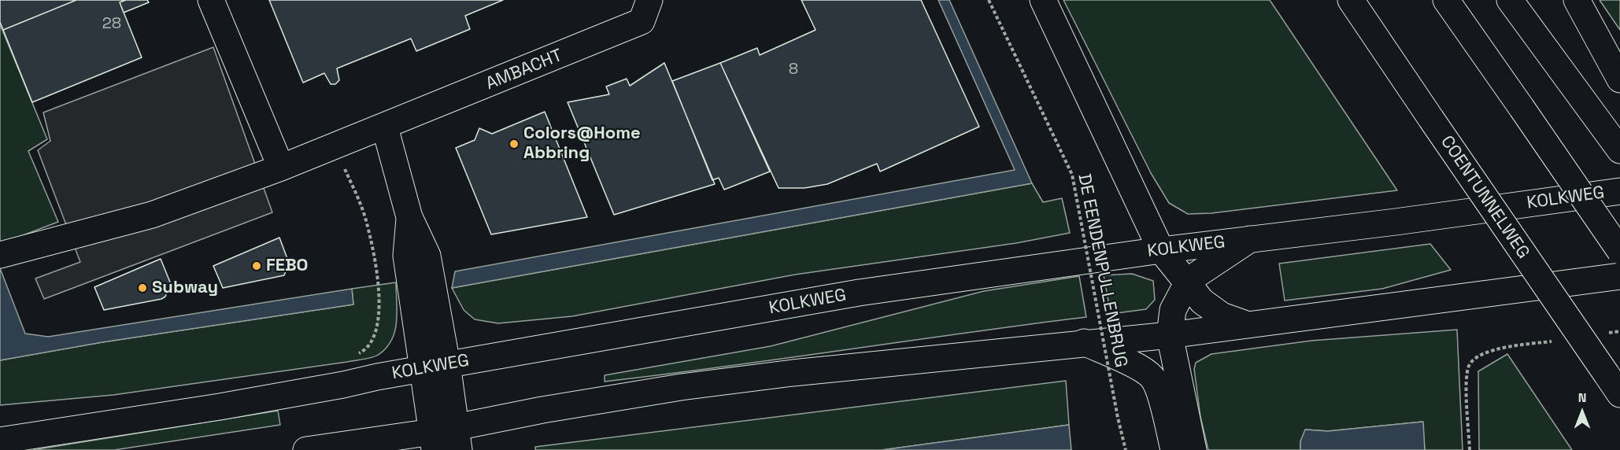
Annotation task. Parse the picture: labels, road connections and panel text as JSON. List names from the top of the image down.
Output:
{
  "streets": {
    "main road": ["AMBACHT", "COENTUNNELWEG", "KOLKWEG"],
    "path": ["DE EENDENPULLENBRUG"]
  },
  "places": ["Colors@Home Abbring", "FEBO", "Subway"],
  "house_numbers": ["28", "8"],
  "north": "top"
}
